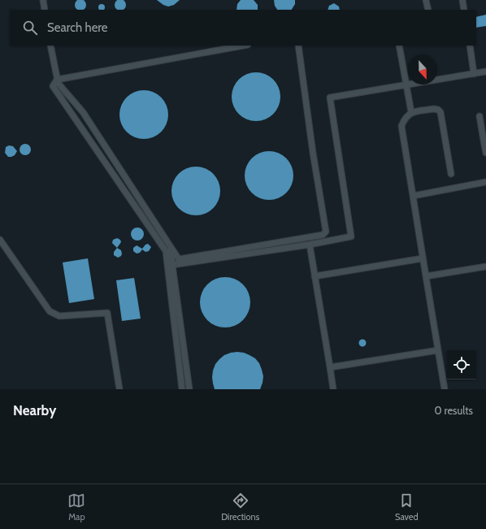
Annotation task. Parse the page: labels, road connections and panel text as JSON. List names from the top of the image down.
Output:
{
  "north": "bottom",
  "page": {
    "search": "Search here",
    "heading": ["Nearby", "0 results"],
    "nav": ["Map", "Directions", "Saved"]
  }
}
